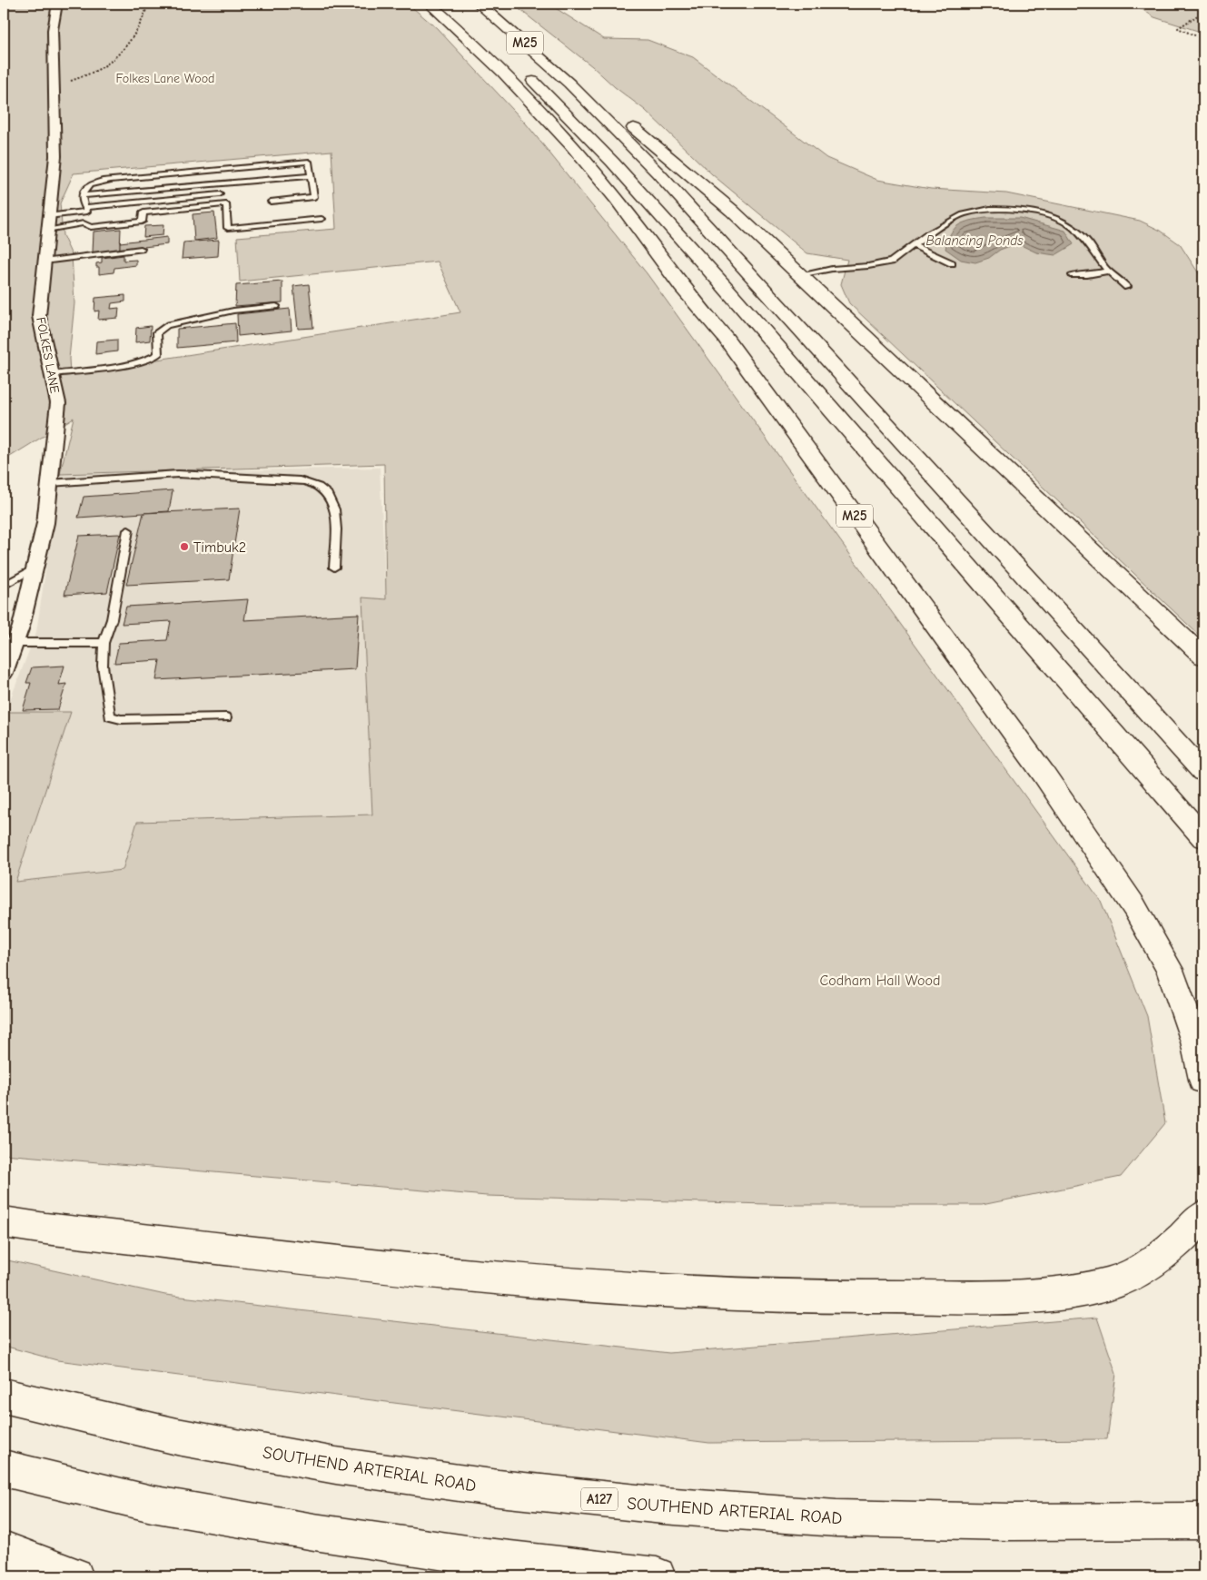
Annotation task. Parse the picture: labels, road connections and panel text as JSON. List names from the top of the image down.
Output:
{
  "streets": {
    "highway": ["M25", "SOUTHEND ARTERIAL ROAD", "A127"],
    "street": ["FOLKES LANE"]
  },
  "water": ["Balancing Ponds"],
  "parks": ["Folkes Lane Wood", "Codham Hall Wood"],
  "places": ["Timbuk2"]
}
